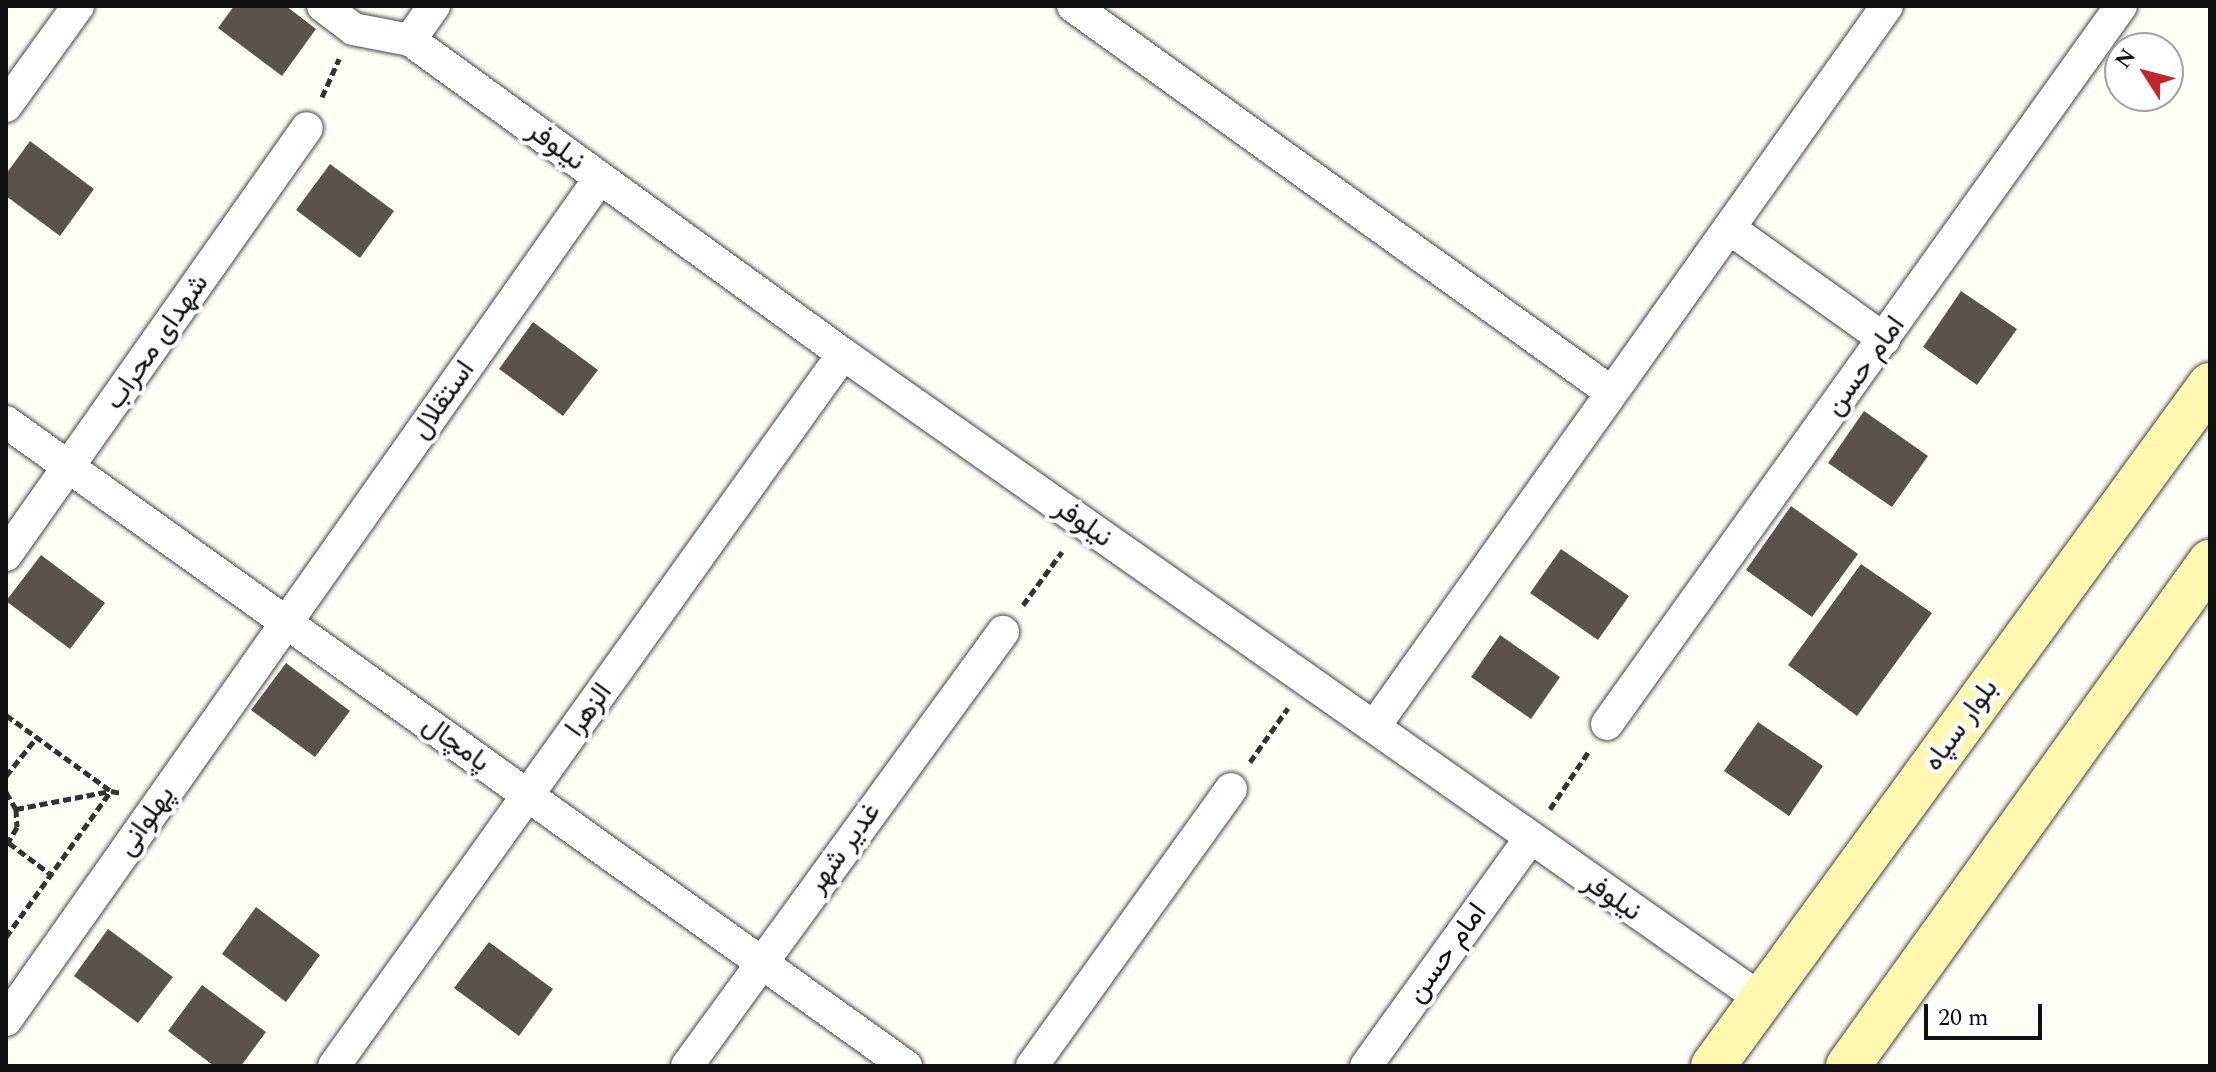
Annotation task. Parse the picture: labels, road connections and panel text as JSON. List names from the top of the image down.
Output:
{
  "streets": {
    "main road": ["بلوار سپاه"],
    "street": [
      "نیلوفر",
      "شهدای محراب",
      "امام حسن",
      "استقلال",
      "الزهرا",
      "پامچال",
      "پهلوانی",
      "غدیر شهر"
    ]
  },
  "crossings": [
    ["نیلوفر", "امام حسن"],
    ["نیلوفر", "استقلال"],
    ["نیلوفر", "الزهرا"],
    ["نیلوفر", "بلوار سپاه"],
    ["شهدای محراب", "پامچال"],
    ["استقلال", "پامچال"],
    ["استقلال", "پهلوانی"],
    ["الزهرا", "پامچال"],
    ["پامچال", "پهلوانی"],
    ["پامچال", "غدیر شهر"]
  ],
  "scale_bar": "20 m",
  "north": "top left"
}
